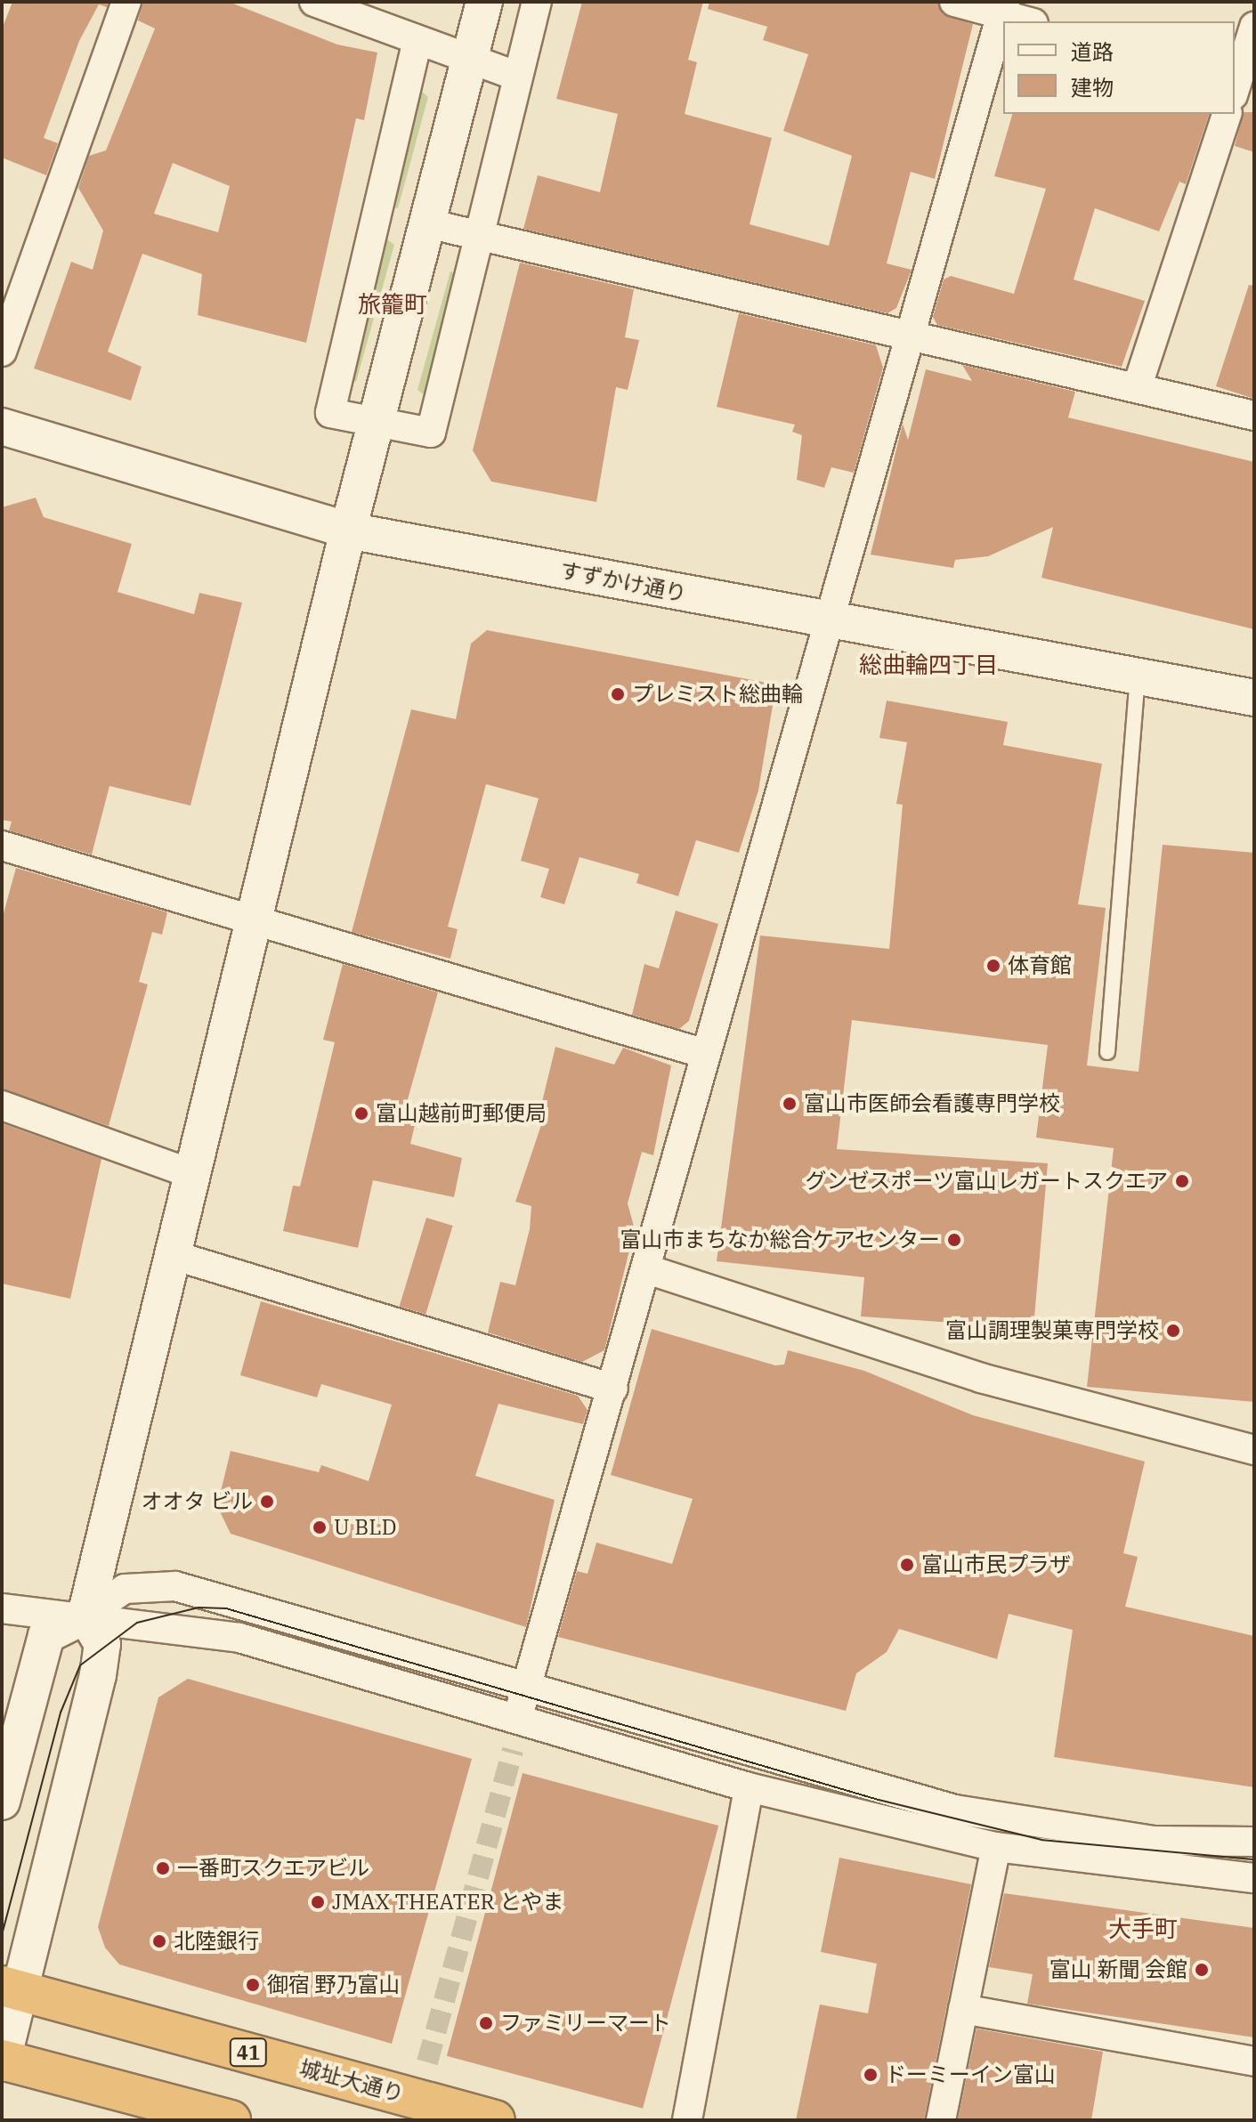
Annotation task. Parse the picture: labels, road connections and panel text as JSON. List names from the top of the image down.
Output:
{
  "streets": {
    "highway": ["41", "城址大通り"],
    "street": ["すずかけ通り"]
  },
  "districts": ["旅籠町", "総曲輪四丁目", "大手町"],
  "places": [
    "プレミスト総曲輪",
    "体育館",
    "富山市医師会看護専門学校",
    "富山越前町郵便局",
    "グンゼスポーツ富山レガートスクエア",
    "富山市まちなか総合ケアセンター",
    "富山調理製菓専門学校",
    "オオタ ビル",
    "U BLD",
    "富山市民プラザ",
    "一番町スクエアビル",
    "JMAX THEATER とやま",
    "北陸銀行",
    "富山 新聞 会館",
    "御宿 野乃富山",
    "ファミリーマート",
    "ドーミーイン富山"
  ],
  "legend": ["道路", "建物"]
}
